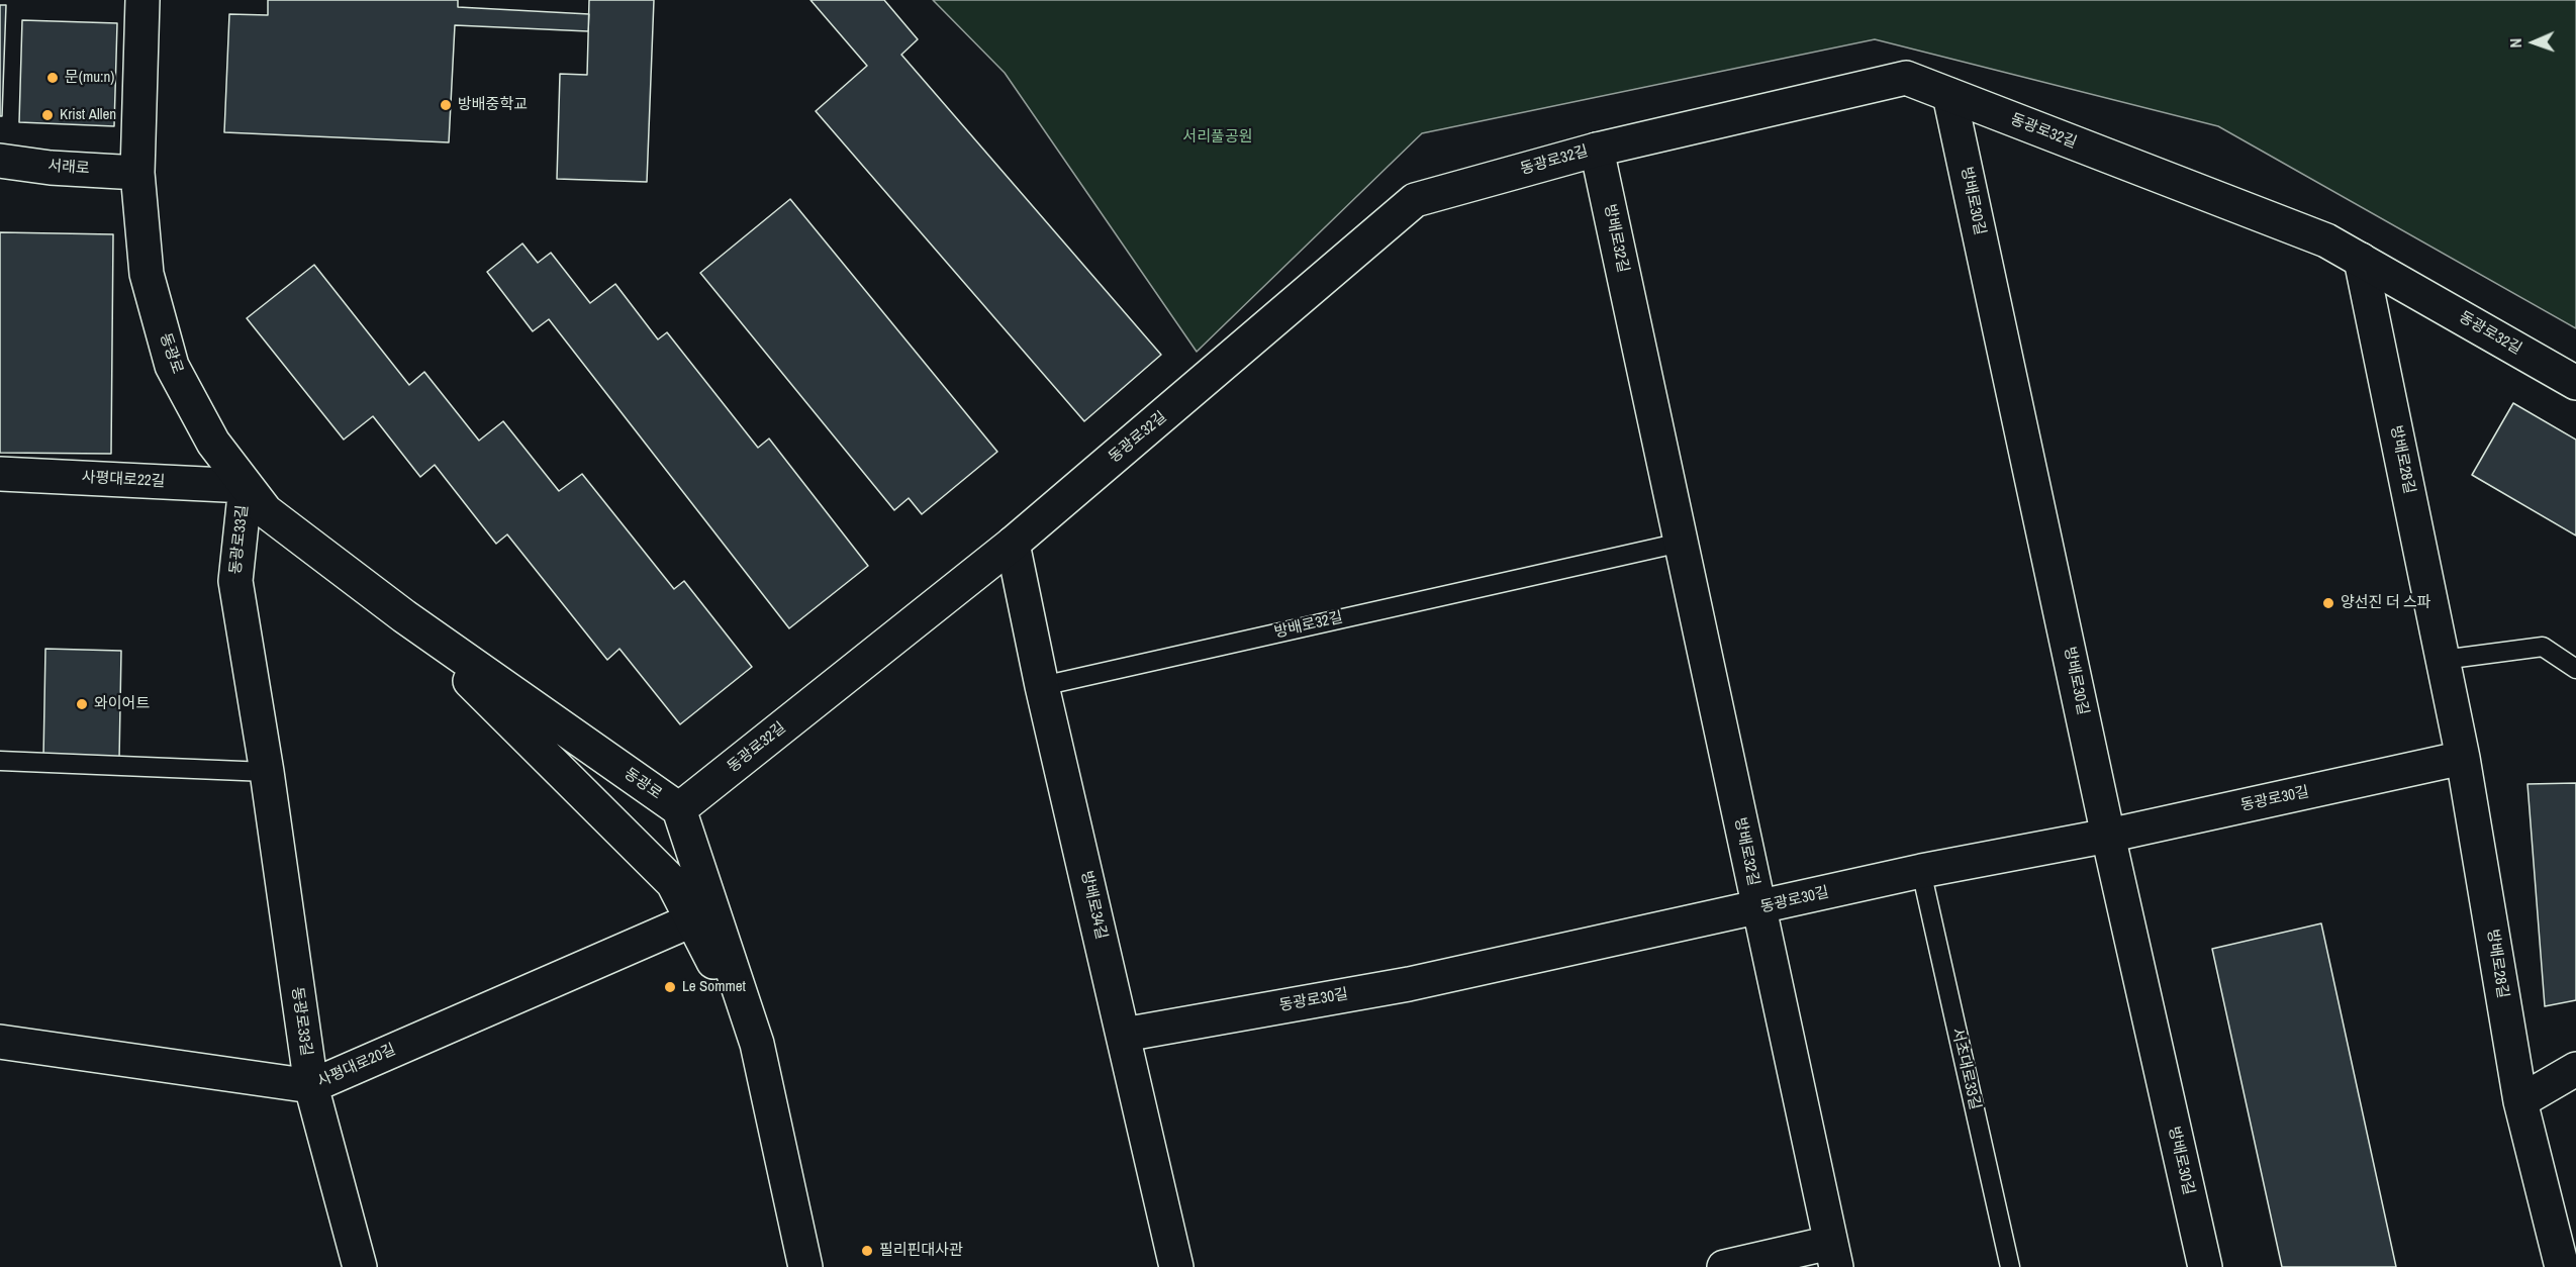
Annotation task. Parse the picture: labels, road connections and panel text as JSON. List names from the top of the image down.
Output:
{
  "streets": {
    "street": [
      "동광로32길",
      "서래로",
      "방배로30길",
      "방배로32길",
      "동광로",
      "방배로28길",
      "사평대로22길",
      "동광로33길",
      "동광로30길",
      "방배로34길",
      "사평대로20길"
    ],
    "lane": ["서초대로33길"]
  },
  "crossings": [
    ["동광로32길", "방배로30길"],
    ["동광로32길", "방배로32길"],
    ["동광로32길", "동광로"],
    ["동광로32길", "방배로28길"],
    ["동광로32길", "방배로34길"],
    ["서래로", "동광로"],
    ["방배로30길", "동광로30길"],
    ["방배로32길", "동광로30길"],
    ["방배로32길", "방배로34길"],
    ["동광로", "사평대로22길"],
    ["동광로", "동광로33길"],
    ["동광로", "사평대로20길"],
    ["방배로28길", "동광로30길"],
    ["사평대로22길", "동광로33길"],
    ["동광로33길", "사평대로20길"],
    ["동광로30길", "방배로34길"],
    ["동광로30길", "서초대로33길"]
  ],
  "parks": ["서리풀공원"],
  "places": [
    "문(mu:n)",
    "방배중학교",
    "Krist Allen",
    "양선진 더 스파",
    "와이어트",
    "Le Sommet",
    "필리핀대사관"
  ],
  "north": "left"
}
